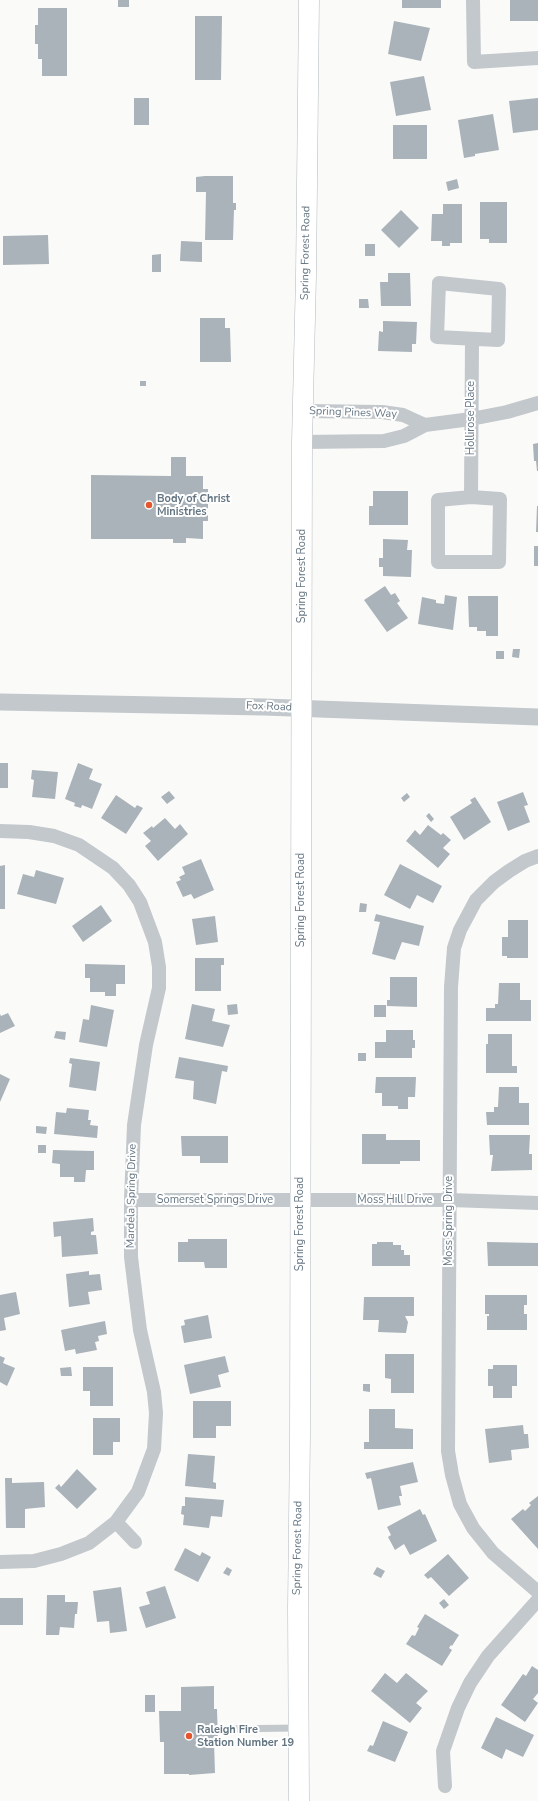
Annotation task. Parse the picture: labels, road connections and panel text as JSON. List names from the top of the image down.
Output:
{
  "streets": {
    "main road": ["Spring Forest Road"],
    "street": [
      "Spring Pines Way",
      "Hollirose Place",
      "Fox Road",
      "Mardela Spring Drive",
      "Somerset Springs Drive",
      "Moss Hill Drive",
      "Moss Spring Drive"
    ]
  },
  "crossings": [
    ["Spring Forest Road", "Spring Pines Way"],
    ["Spring Forest Road", "Fox Road"],
    ["Spring Forest Road", "Somerset Springs Drive"],
    ["Spring Forest Road", "Moss Hill Drive"],
    ["Spring Pines Way", "Hollirose Place"],
    ["Mardela Spring Drive", "Somerset Springs Drive"],
    ["Somerset Springs Drive", "Moss Hill Drive"],
    ["Moss Hill Drive", "Moss Spring Drive"]
  ],
  "places": ["Body of Christ Ministries", "Raleigh Fire Station Number 19"]
}
